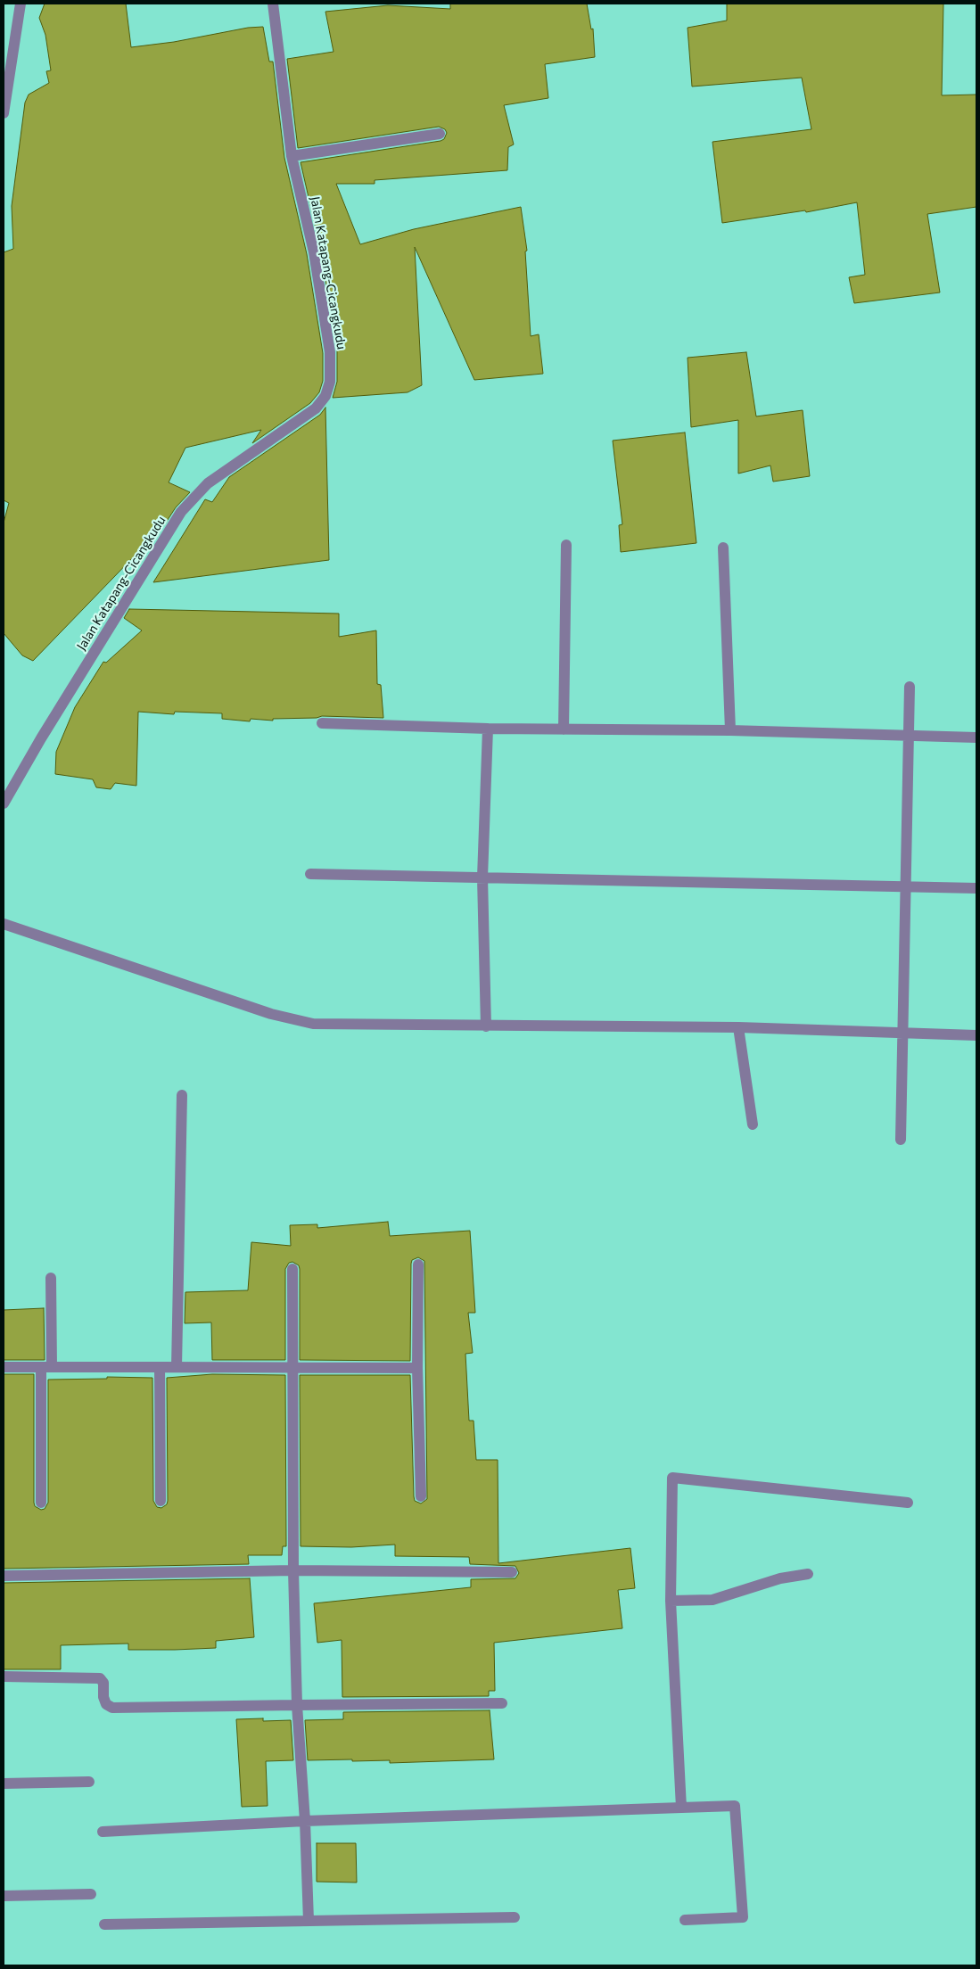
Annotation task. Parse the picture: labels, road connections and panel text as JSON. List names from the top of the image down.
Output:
{
  "streets": {
    "street": ["Jalan Katapang-Cicangkudu"]
  }
}
